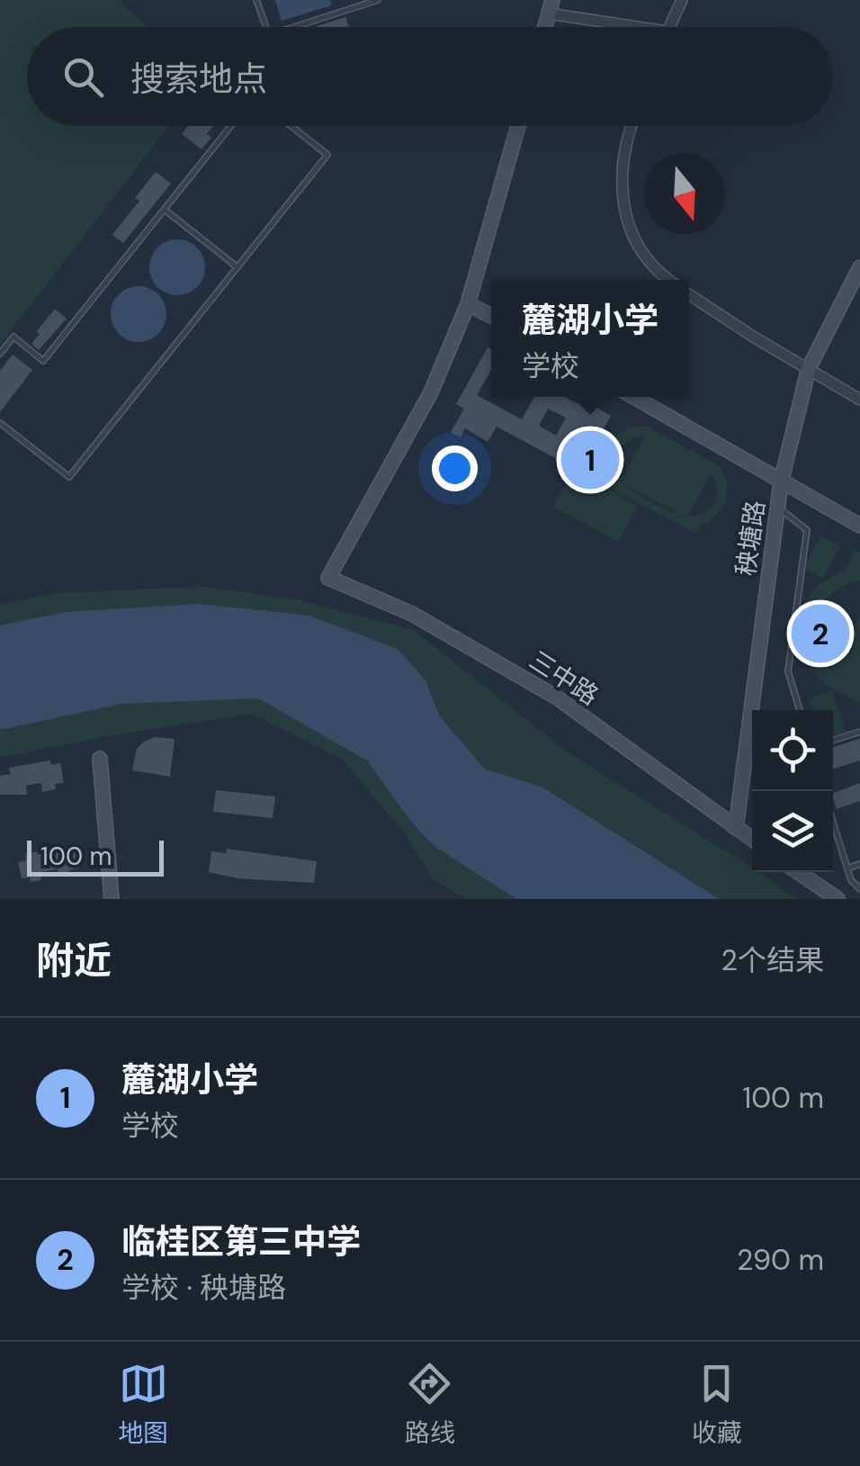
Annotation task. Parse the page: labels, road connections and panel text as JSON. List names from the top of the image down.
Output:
{
  "streets": {
    "main road": ["秧塘路", "三中路"]
  },
  "crossings": [
    ["秧塘路", "三中路"]
  ],
  "scale_bar": "100 m",
  "north": "bottom",
  "page": {
    "search": "搜索地点",
    "popup": ["麓湖小学", "学校"],
    "pins": ["1", "2"],
    "scale": "100 m",
    "heading": ["附近", "2个结果"],
    "list": [
      {
        "mark": "1",
        "name": "麓湖小学",
        "note": "学校",
        "value": "100 m"
      },
      {
        "mark": "2",
        "name": "临桂区第三中学",
        "note": "学校 · 秧塘路",
        "value": "290 m"
      }
    ],
    "nav": ["地图", "路线", "收藏"]
  }
}
